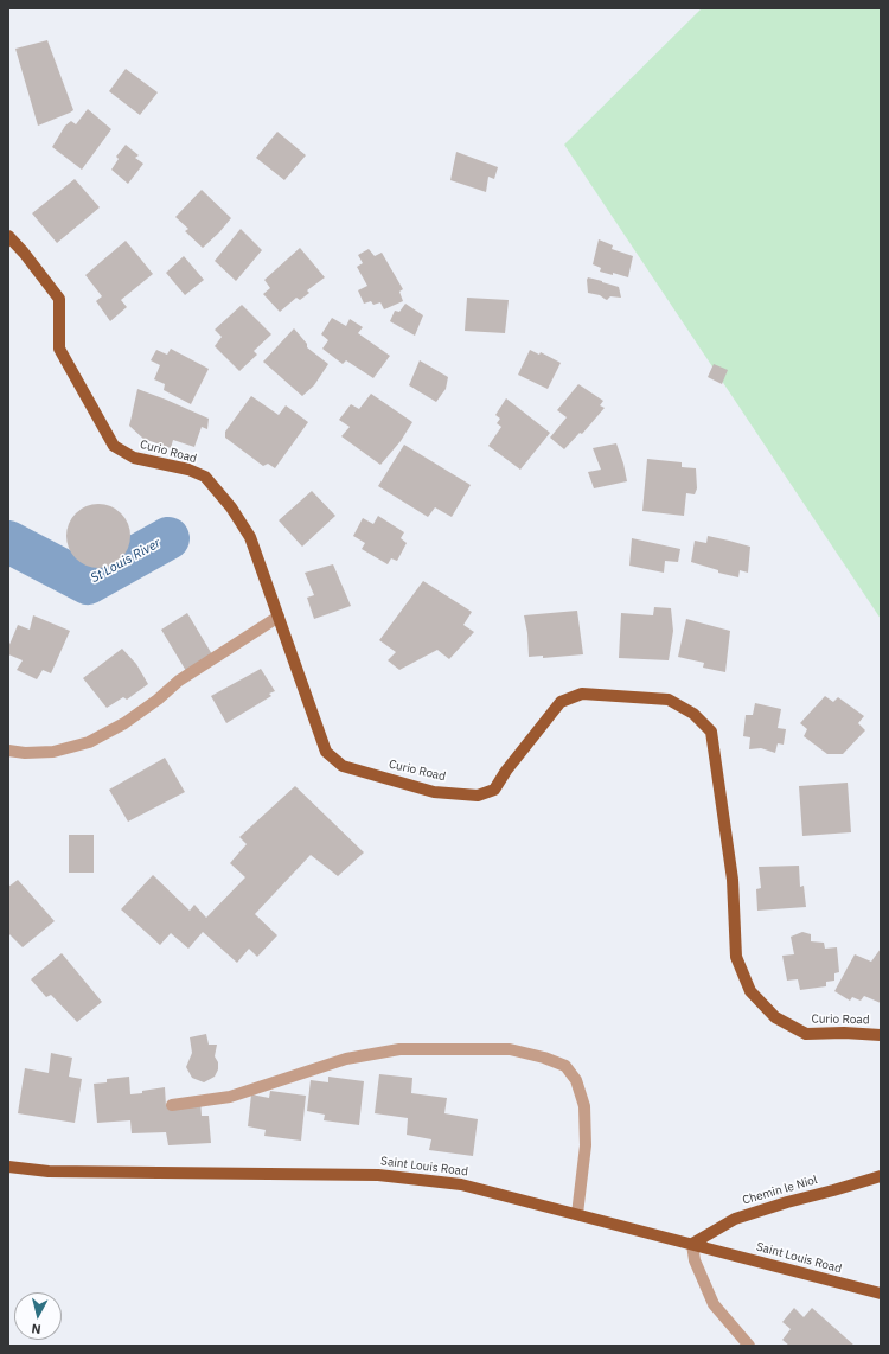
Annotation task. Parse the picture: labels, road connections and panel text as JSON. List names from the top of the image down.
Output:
{
  "streets": {
    "main road": ["Curio Road", "Saint Louis Road", "Chemin le Niol"]
  },
  "crossings": [
    ["Saint Louis Road", "Chemin le Niol"]
  ],
  "water": ["St Louis River"],
  "north": "bottom"
}
